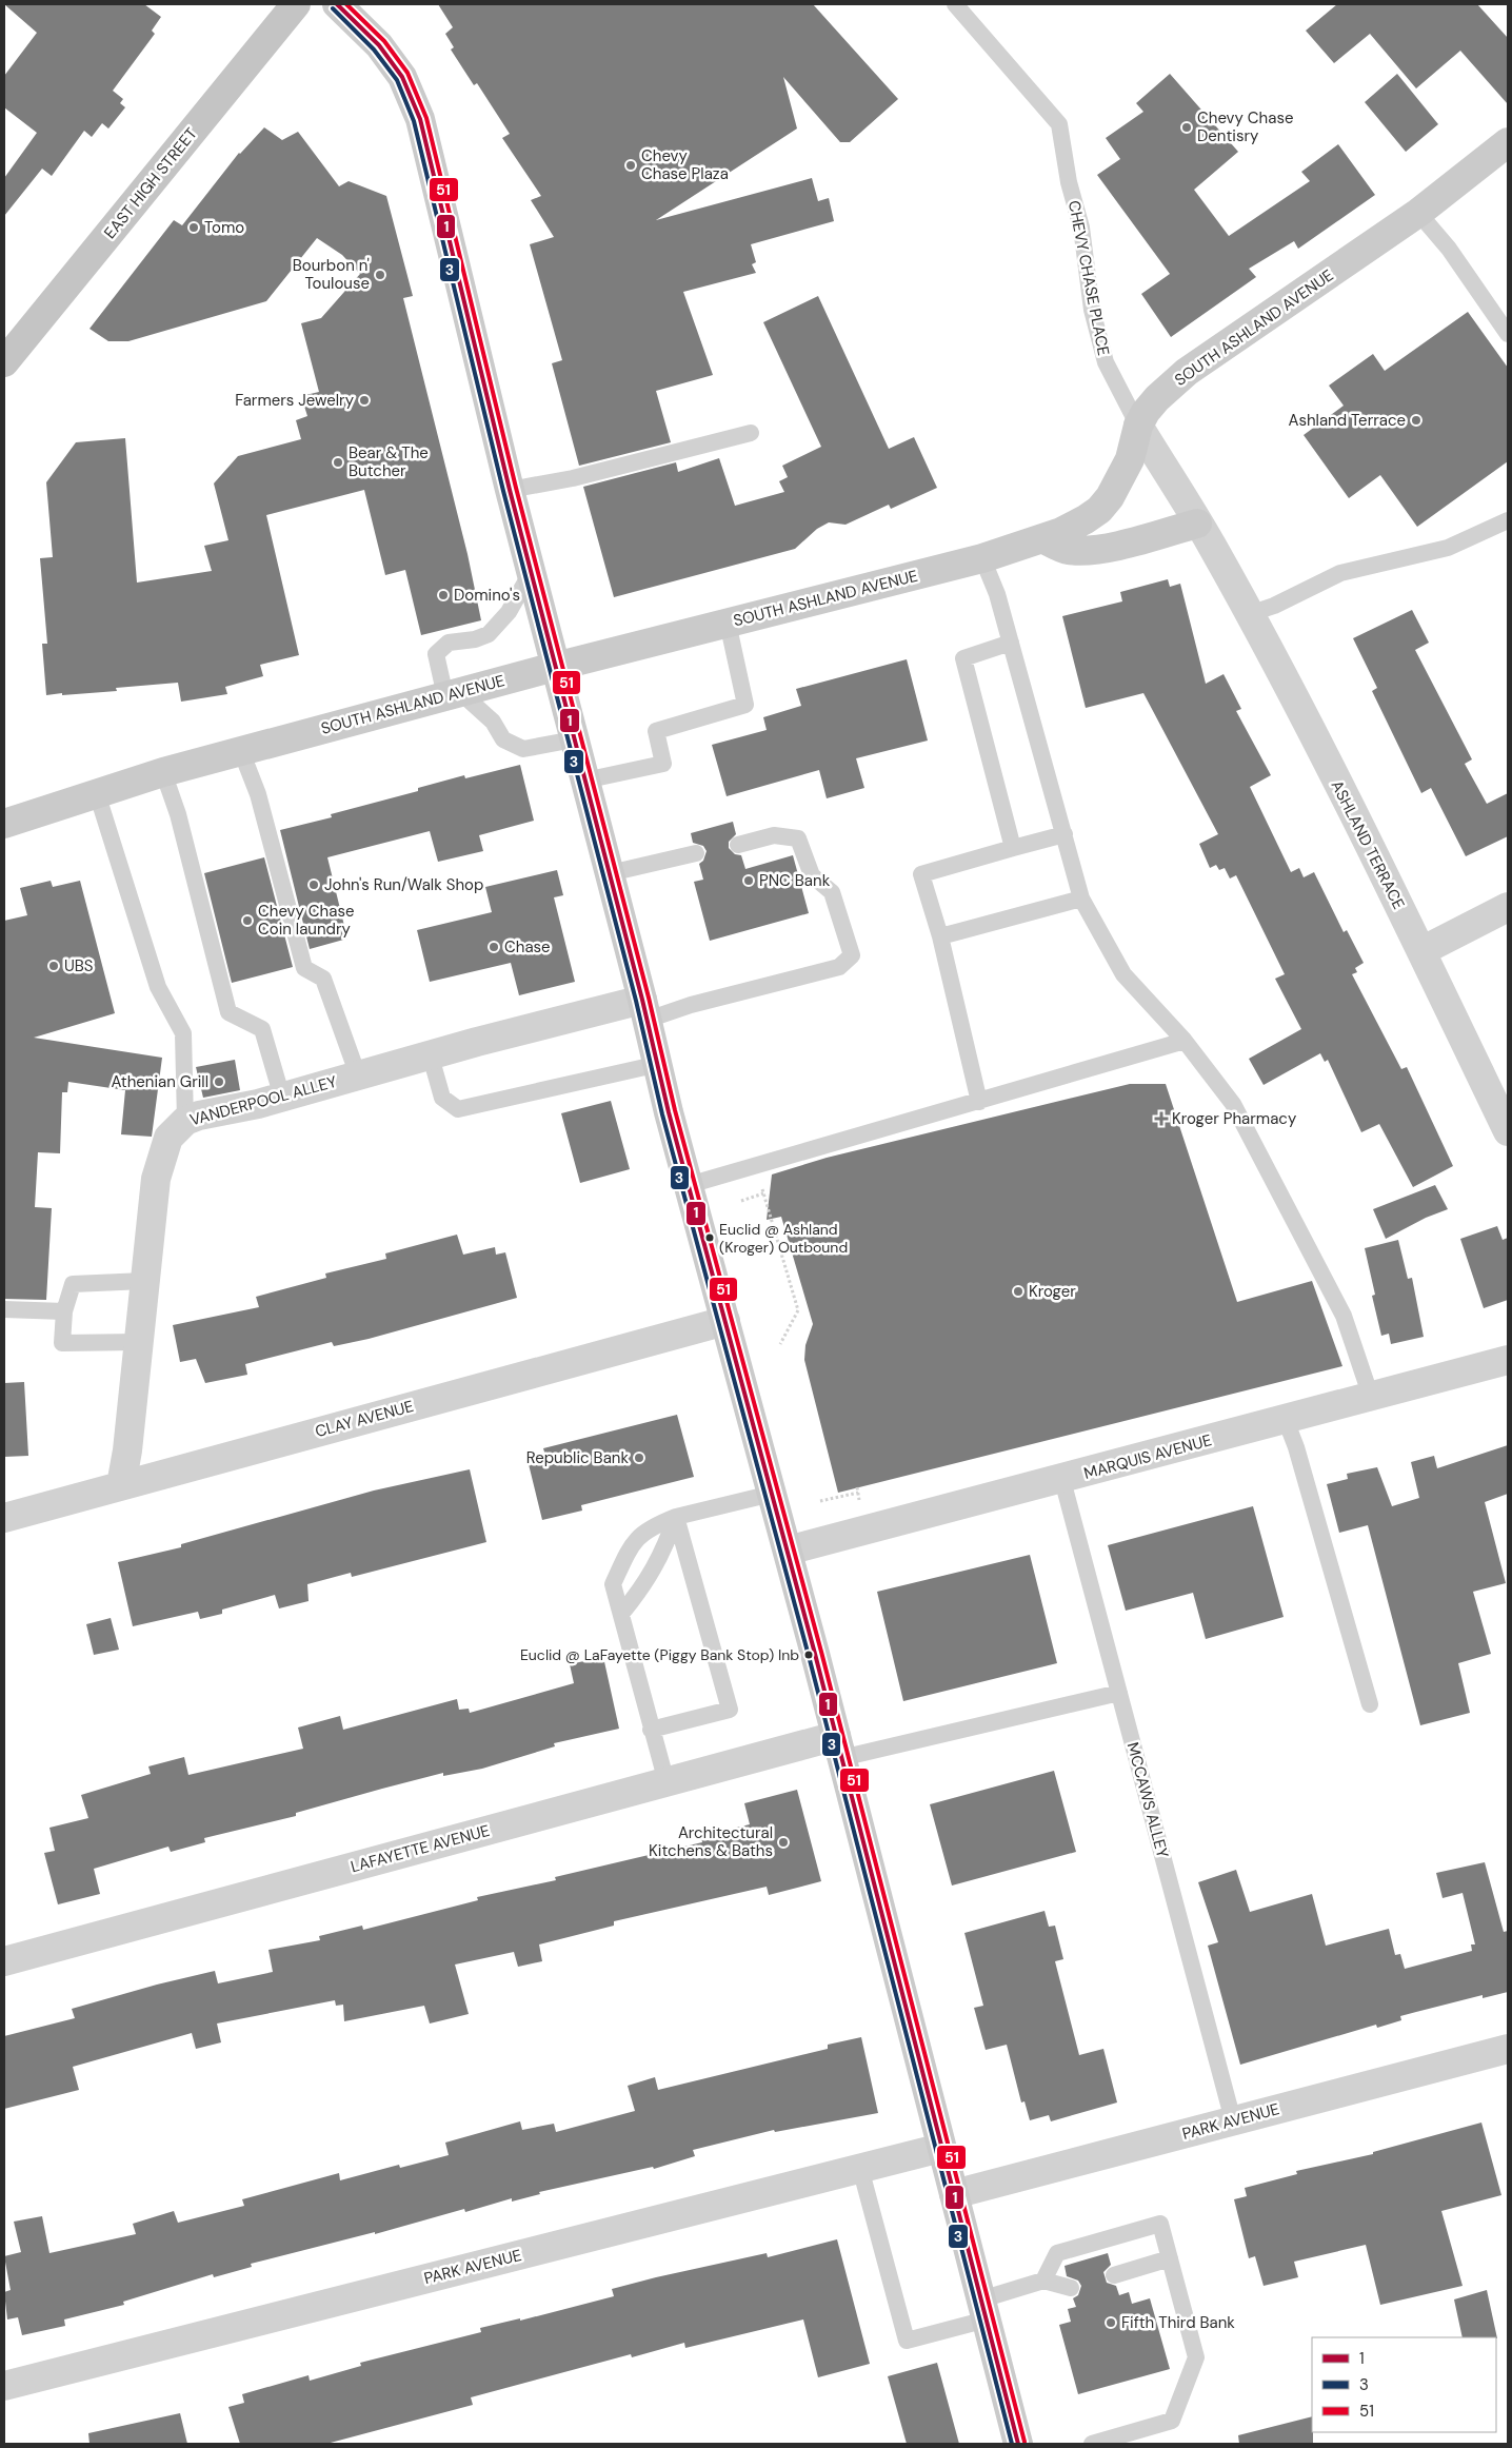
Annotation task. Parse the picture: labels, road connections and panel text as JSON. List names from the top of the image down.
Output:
{
  "streets": {
    "main road": ["EAST HIGH STREET", "SOUTH ASHLAND AVENUE"],
    "street": [
      "ASHLAND TERRACE",
      "VANDERPOOL ALLEY",
      "CLAY AVENUE",
      "MARQUIS AVENUE",
      "LAFAYETTE AVENUE",
      "PARK AVENUE"
    ],
    "lane": ["CHEVY CHASE PLACE", "MCCAWS ALLEY"]
  },
  "crossings": [
    ["CHEVY CHASE PLACE", "SOUTH ASHLAND AVENUE"],
    ["CHEVY CHASE PLACE", "ASHLAND TERRACE"],
    ["SOUTH ASHLAND AVENUE", "ASHLAND TERRACE"],
    ["VANDERPOOL ALLEY", "CLAY AVENUE"],
    ["MARQUIS AVENUE", "MCCAWS ALLEY"],
    ["MCCAWS ALLEY", "PARK AVENUE"]
  ],
  "places": {
    "other": [
      "Chevy Chase Dentisry",
      "Chevy Chase Plaza",
      "Tomo",
      "Bourbon n' Toulouse",
      "Farmers Jewelry",
      "Ashland Terrace",
      "Bear & The Butcher",
      "Domino's",
      "PNC Bank",
      "John's Run/Walk Shop",
      "Chevy Chase Coin laundry",
      "Chase",
      "UBS",
      "Athenian Grill",
      "Euclid @ Ashland (Kroger) Outbound",
      "Kroger",
      "Republic Bank",
      "Euclid @ LaFayette (Piggy Bank Stop) Inb",
      "Architectural Kitchens & Baths",
      "Fifth Third Bank"
    ],
    "health": ["Kroger Pharmacy"]
  },
  "lines": ["transit line 1", "transit line 51", "transit line 3"],
  "legend": ["1", "3", "51"]
}
